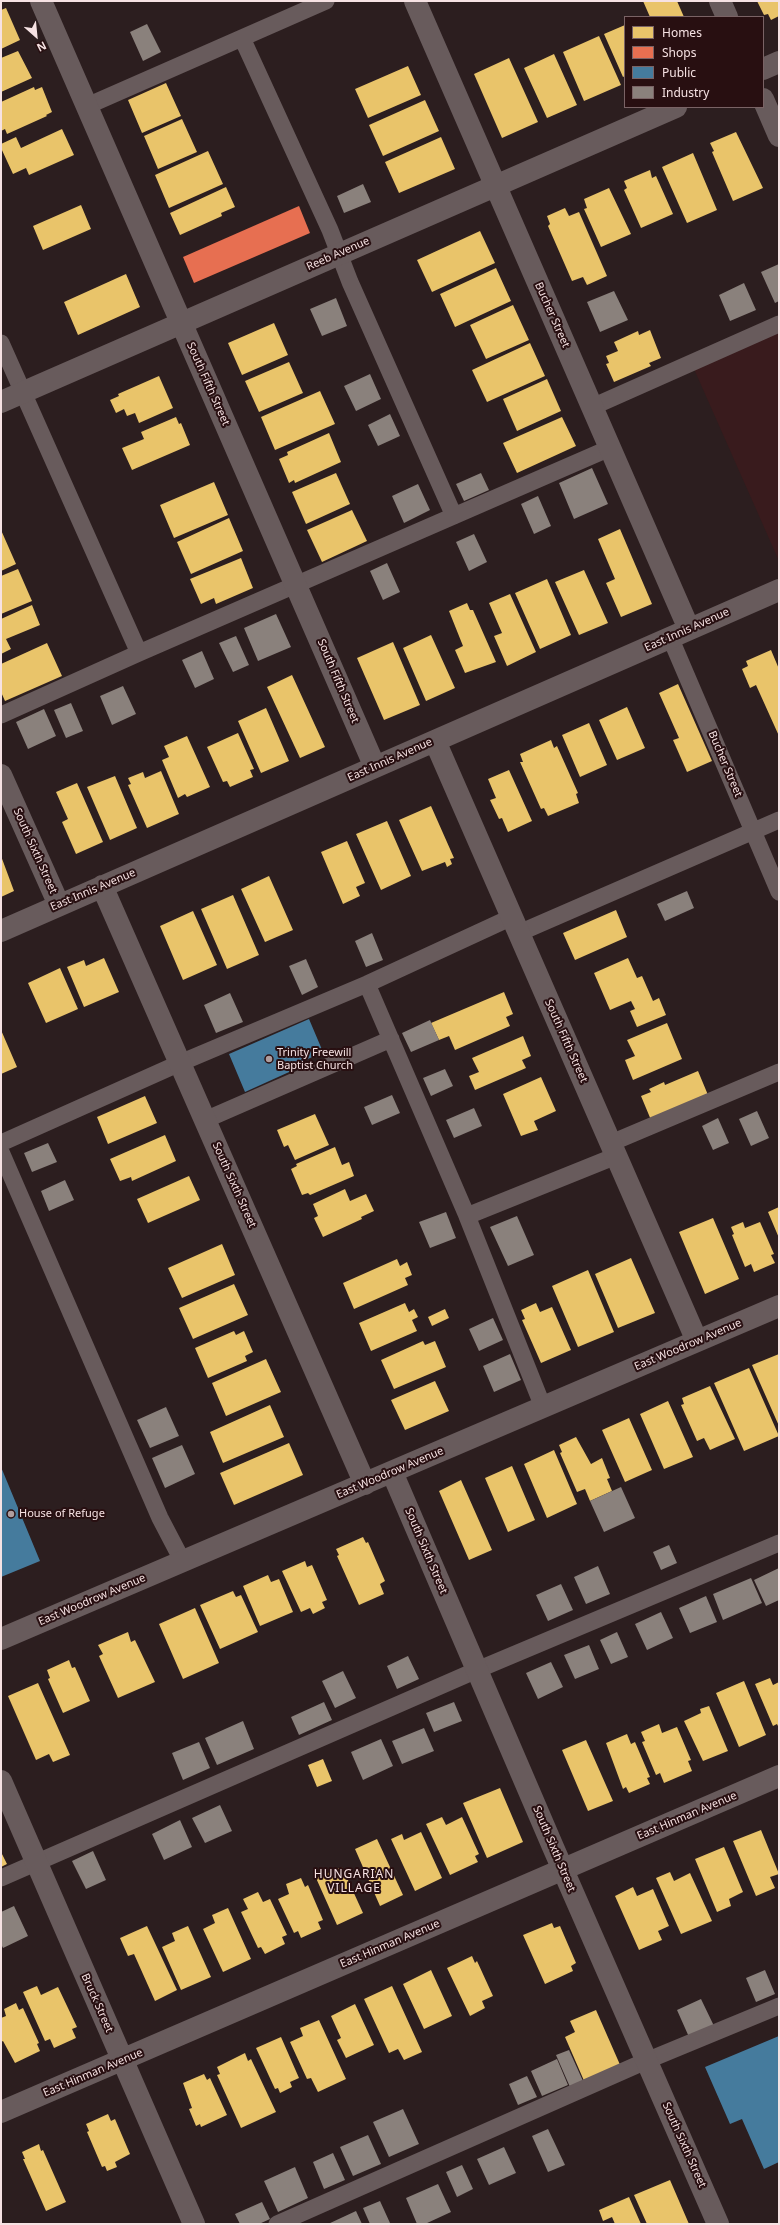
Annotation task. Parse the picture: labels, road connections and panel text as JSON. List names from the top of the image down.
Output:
{
  "streets": {
    "street": [
      "Reeb Avenue",
      "Bucher Street",
      "South Fifth Street",
      "East Innis Avenue",
      "South Sixth Street",
      "East Woodrow Avenue",
      "East Hinman Avenue",
      "Bruck Street"
    ]
  },
  "crossings": [
    ["Reeb Avenue", "Bucher Street"],
    ["Reeb Avenue", "South Fifth Street"],
    ["Bucher Street", "East Innis Avenue"],
    ["South Fifth Street", "East Innis Avenue"],
    ["South Fifth Street", "East Woodrow Avenue"],
    ["East Innis Avenue", "South Sixth Street"],
    ["South Sixth Street", "East Woodrow Avenue"],
    ["South Sixth Street", "East Hinman Avenue"],
    ["East Hinman Avenue", "Bruck Street"]
  ],
  "districts": ["HUNGARIAN VILLAGE"],
  "places": ["Trinity Freewill Baptist Church", "House of Refuge"],
  "legend": [
    "Homes",
    "Shops",
    "Public",
    "Industry"
  ],
  "north": "bottom right"
}
